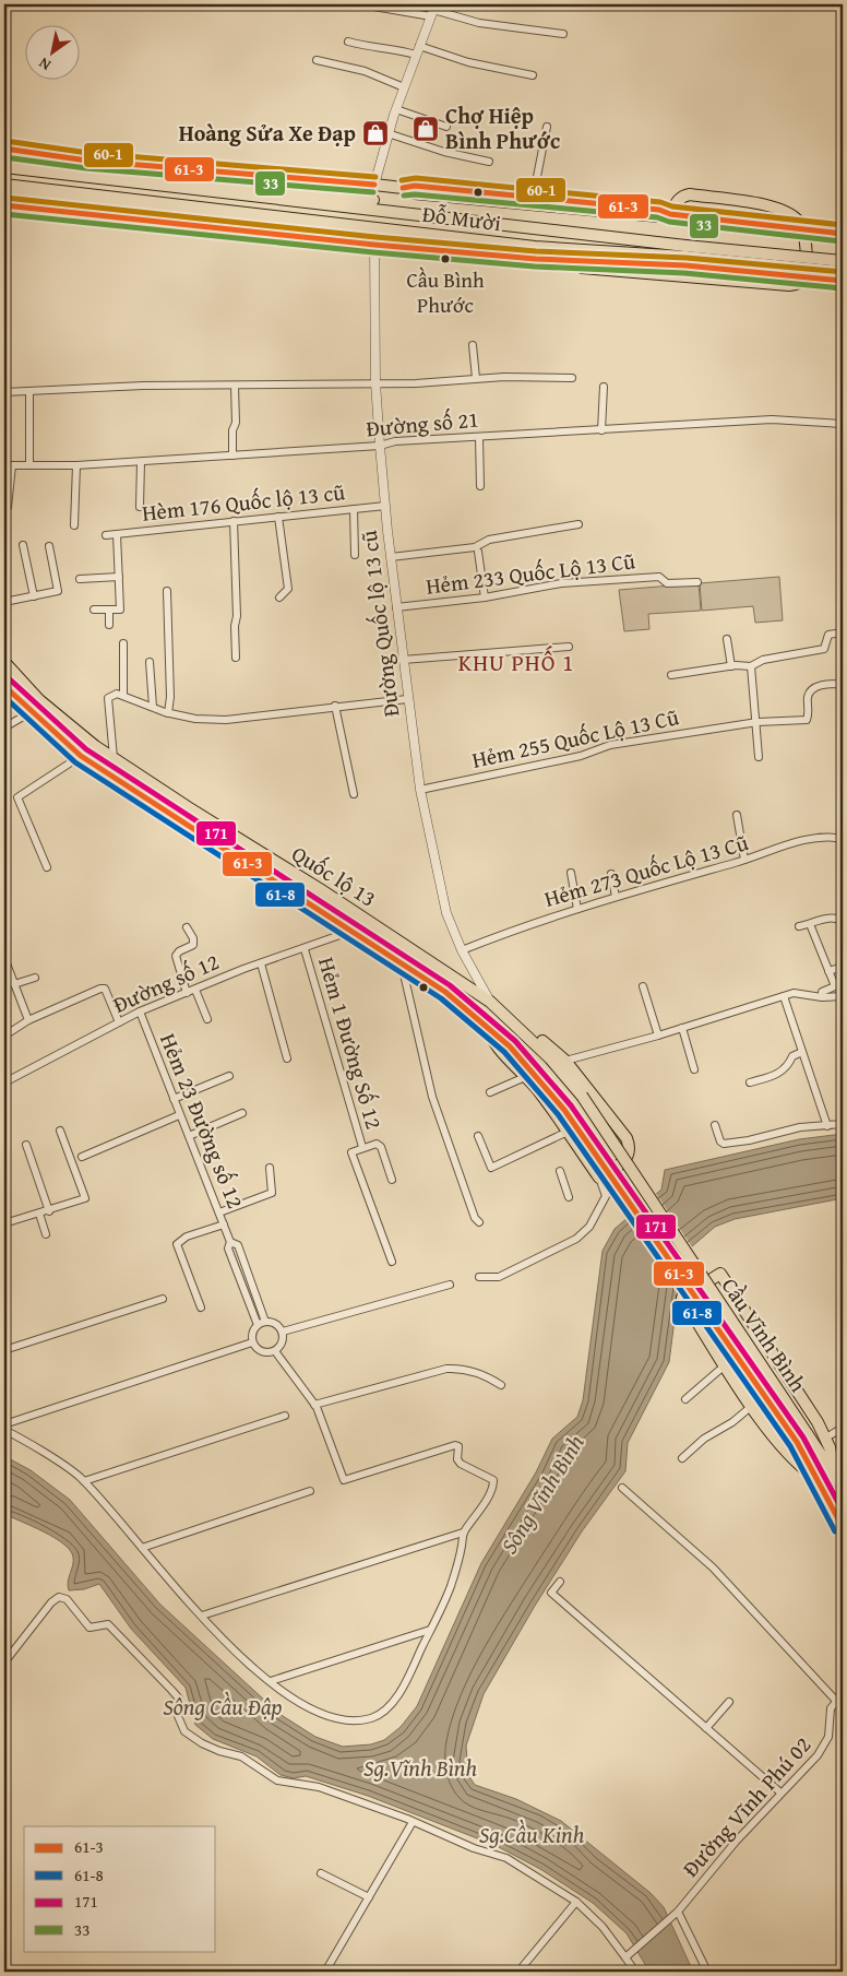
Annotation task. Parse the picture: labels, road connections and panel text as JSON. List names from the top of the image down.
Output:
{
  "streets": {
    "highway": ["Đỗ Mười", "Quốc lộ 13", "Cầu Vĩnh Bình"],
    "street": [
      "Đường số 21",
      "Hèm 176 Quốc lộ 13 cũ",
      "Hẻm 233 Quốc Lộ 13 Cũ",
      "Đường Quốc lộ 13 cũ",
      "Hẻm 255 Quốc Lộ 13 Cũ",
      "Hẻm 273 Quốc Lộ 13 Cũ",
      "Đường số 12",
      "Hẻm 1 Đường Số 12",
      "Hẻm 23 Đường số 12",
      "Đường Vĩnh Phú 02"
    ]
  },
  "crossings": [
    ["Đỗ Mười", "Đường Quốc lộ 13 cũ"],
    ["Đường số 21", "Đường Quốc lộ 13 cũ"],
    ["Hèm 176 Quốc lộ 13 cũ", "Đường Quốc lộ 13 cũ"],
    ["Hẻm 233 Quốc Lộ 13 Cũ", "Đường Quốc lộ 13 cũ"],
    ["Đường Quốc lộ 13 cũ", "Hẻm 255 Quốc Lộ 13 Cũ"],
    ["Đường Quốc lộ 13 cũ", "Hẻm 273 Quốc Lộ 13 Cũ"],
    ["Đường Quốc lộ 13 cũ", "Quốc lộ 13"],
    ["Quốc lộ 13", "Đường số 12"],
    ["Quốc lộ 13", "Cầu Vĩnh Bình"],
    ["Đường số 12", "Hẻm 1 Đường Số 12"],
    ["Đường số 12", "Hẻm 23 Đường số 12"]
  ],
  "districts": ["KHU PHỐ 1"],
  "water": [
    "Sông Vĩnh Bình",
    "Sông Cầu Đập",
    "Sg.Vĩnh Bình",
    "Sg.Cầu Kinh"
  ],
  "places": {
    "shop": ["Chợ Hiệp Bình Phước", "Hoàng Sửa Xe Đạp"],
    "other": ["Cầu Bình Phước"]
  },
  "lines": [
    "transit line 60-1",
    "transit line 61-3",
    "transit line 33",
    "transit line 171",
    "transit line 61-8"
  ],
  "legend": [
    "61-3",
    "61-8",
    "171",
    "33"
  ],
  "north": "bottom left"
}
